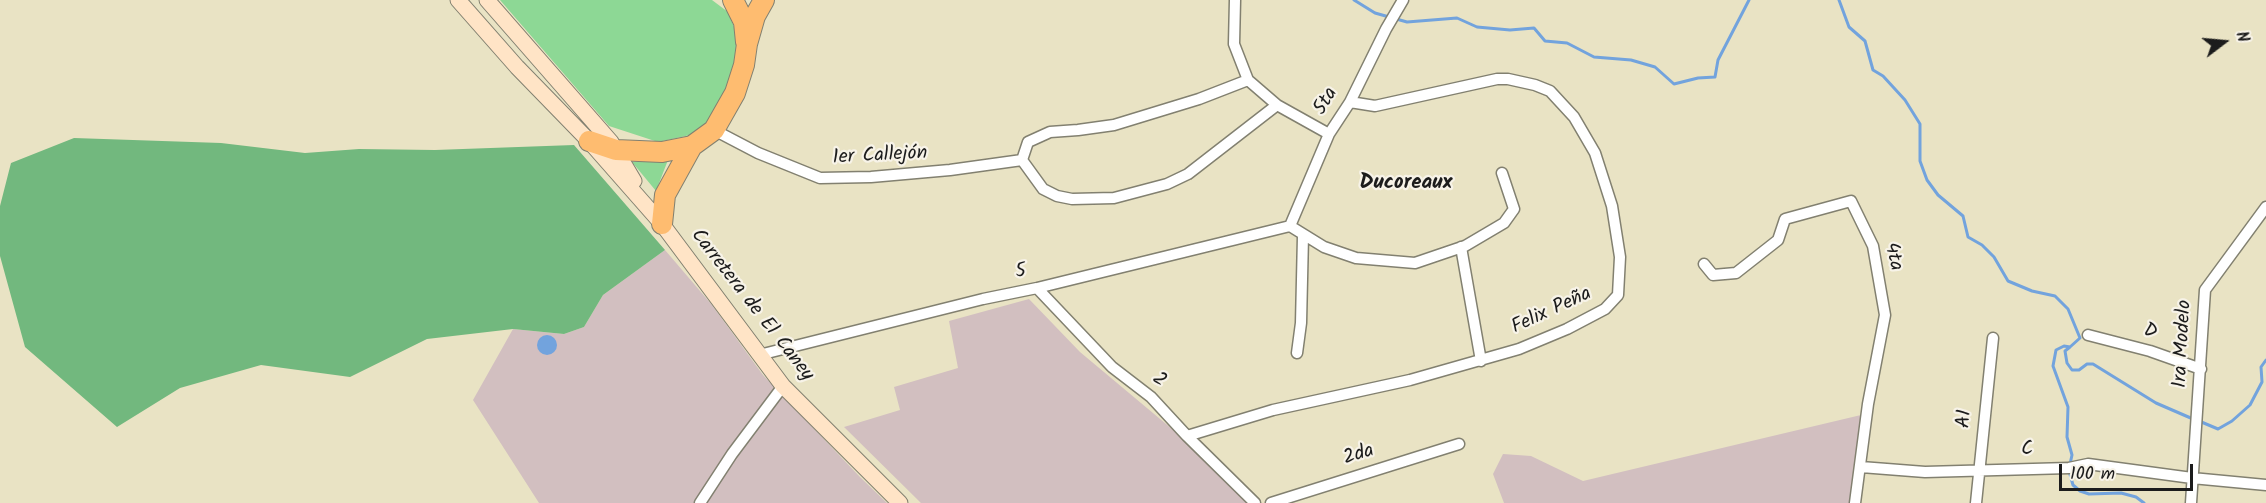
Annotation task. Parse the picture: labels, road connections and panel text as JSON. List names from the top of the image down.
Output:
{
  "streets": {
    "main road": ["Carretera de El Caney"],
    "street": [
      "5ta",
      "1er Callejón",
      "4ta",
      "5",
      "Felix Peña",
      "D",
      "1ra Modelo",
      "2",
      "A1",
      "C",
      "2da"
    ]
  },
  "crossings": [
    ["5ta", "5"],
    ["5ta", "Felix Peña"],
    ["4ta", "C"],
    ["5", "Carretera de El Caney"],
    ["5", "2"],
    ["Felix Peña", "2"],
    ["D", "1ra Modelo"],
    ["1ra Modelo", "C"],
    ["A1", "C"]
  ],
  "districts": ["Ducoreaux"],
  "scale_bar": "100 m",
  "north": "right"
}
